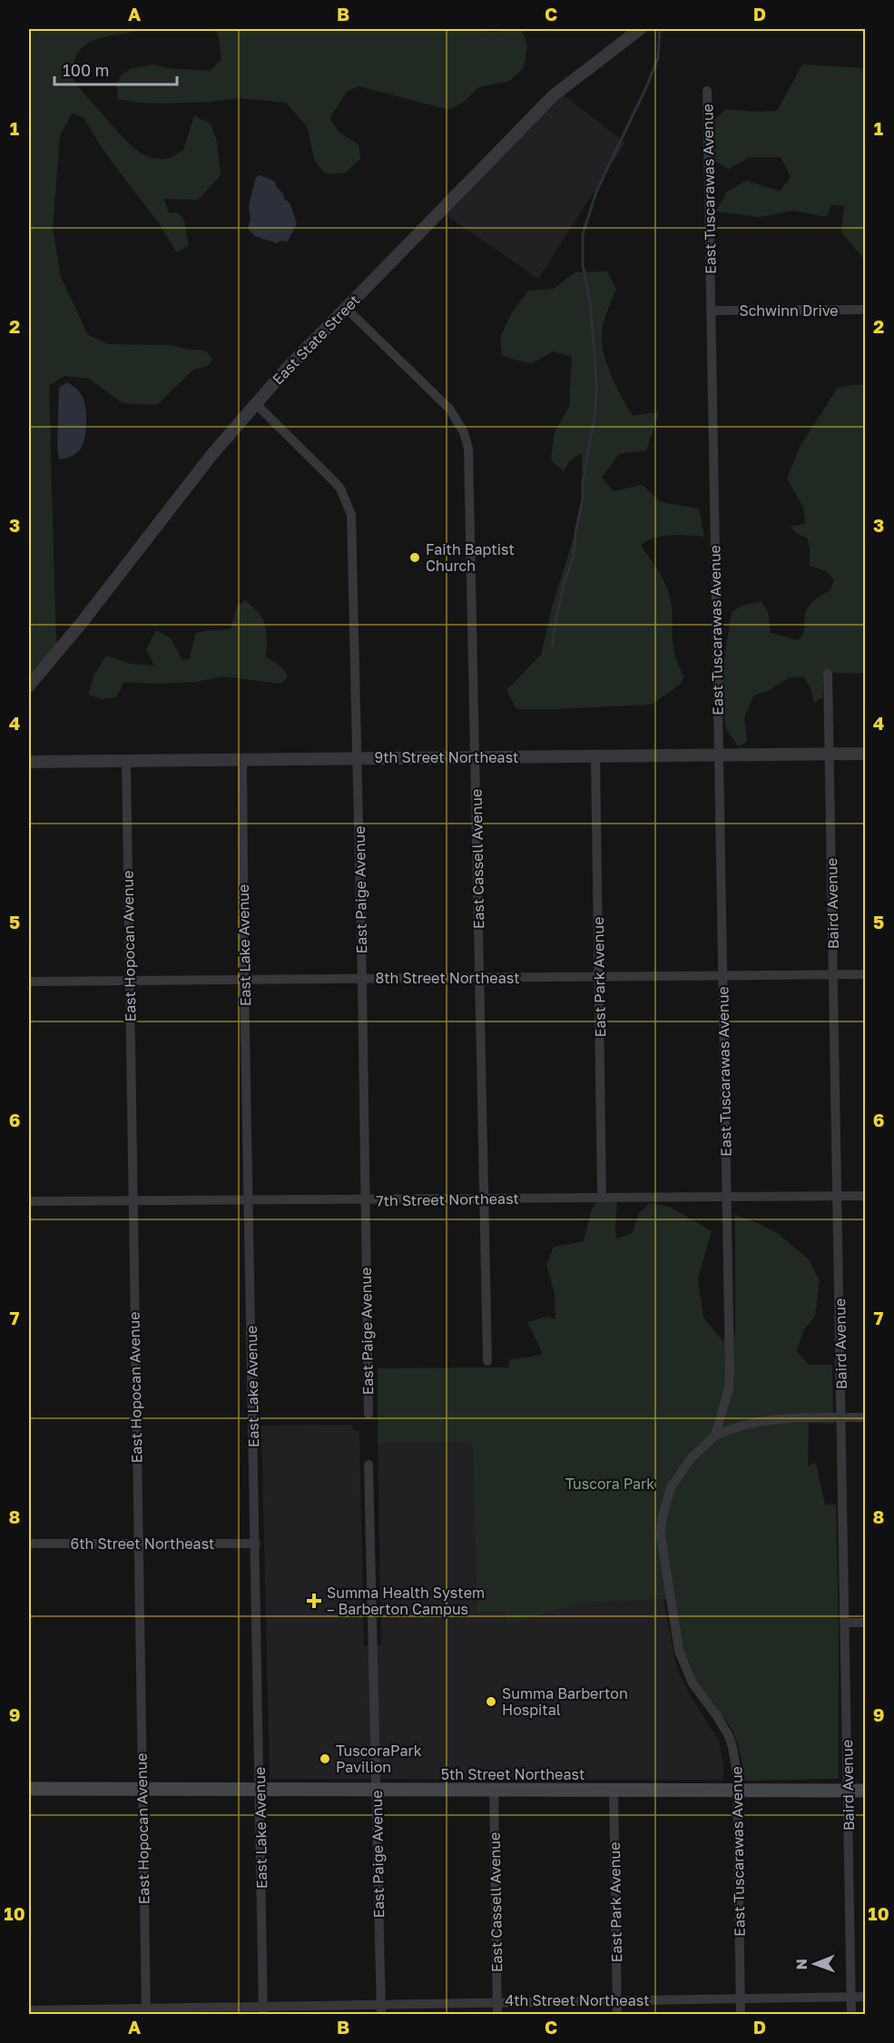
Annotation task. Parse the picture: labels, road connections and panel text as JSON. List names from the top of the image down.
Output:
{
  "streets": {
    "main road": ["5th Street Northeast"],
    "street": [
      "East Tuscarawas Avenue",
      "Schwinn Drive",
      "East State Street",
      "9th Street Northeast",
      "East Cassell Avenue",
      "East Paige Avenue",
      "Baird Avenue",
      "East Lake Avenue",
      "East Hopocan Avenue",
      "East Park Avenue",
      "8th Street Northeast",
      "7th Street Northeast",
      "6th Street Northeast",
      "4th Street Northeast"
    ]
  },
  "crossings": [
    ["East Tuscarawas Avenue", "Schwinn Drive"],
    ["East Tuscarawas Avenue", "9th Street Northeast"],
    ["East Tuscarawas Avenue", "8th Street Northeast"],
    ["East Tuscarawas Avenue", "7th Street Northeast"],
    ["East Tuscarawas Avenue", "5th Street Northeast"],
    ["East Tuscarawas Avenue", "4th Street Northeast"],
    ["East State Street", "East Cassell Avenue"],
    ["East State Street", "East Paige Avenue"],
    ["9th Street Northeast", "East Cassell Avenue"],
    ["9th Street Northeast", "East Paige Avenue"],
    ["9th Street Northeast", "Baird Avenue"],
    ["9th Street Northeast", "East Lake Avenue"],
    ["9th Street Northeast", "East Hopocan Avenue"],
    ["9th Street Northeast", "East Park Avenue"],
    ["East Cassell Avenue", "8th Street Northeast"],
    ["East Cassell Avenue", "7th Street Northeast"],
    ["East Cassell Avenue", "5th Street Northeast"],
    ["East Cassell Avenue", "4th Street Northeast"],
    ["East Paige Avenue", "8th Street Northeast"],
    ["East Paige Avenue", "7th Street Northeast"],
    ["East Paige Avenue", "5th Street Northeast"],
    ["East Paige Avenue", "4th Street Northeast"],
    ["Baird Avenue", "8th Street Northeast"],
    ["Baird Avenue", "7th Street Northeast"],
    ["Baird Avenue", "5th Street Northeast"],
    ["Baird Avenue", "4th Street Northeast"],
    ["East Lake Avenue", "8th Street Northeast"],
    ["East Lake Avenue", "7th Street Northeast"],
    ["East Lake Avenue", "6th Street Northeast"],
    ["East Lake Avenue", "5th Street Northeast"],
    ["East Lake Avenue", "4th Street Northeast"],
    ["East Hopocan Avenue", "8th Street Northeast"],
    ["East Hopocan Avenue", "7th Street Northeast"],
    ["East Hopocan Avenue", "6th Street Northeast"],
    ["East Hopocan Avenue", "5th Street Northeast"],
    ["East Hopocan Avenue", "4th Street Northeast"],
    ["East Park Avenue", "8th Street Northeast"],
    ["East Park Avenue", "7th Street Northeast"],
    ["East Park Avenue", "5th Street Northeast"],
    ["East Park Avenue", "4th Street Northeast"]
  ],
  "parks": ["Tuscora Park"],
  "places": {
    "other": ["Faith Baptist Church", "Summa Barberton Hospital", "TuscoraPark Pavilion"],
    "health": ["Summa Health System – Barberton Campus"]
  },
  "scale_bar": "100 m",
  "north": "left",
  "grid": {
    "columns": [
      "A",
      "B",
      "C",
      "D"
    ],
    "rows": [
      "1",
      "2",
      "3",
      "4",
      "5",
      "6",
      "7",
      "8",
      "9",
      "10"
    ]
  }
}
